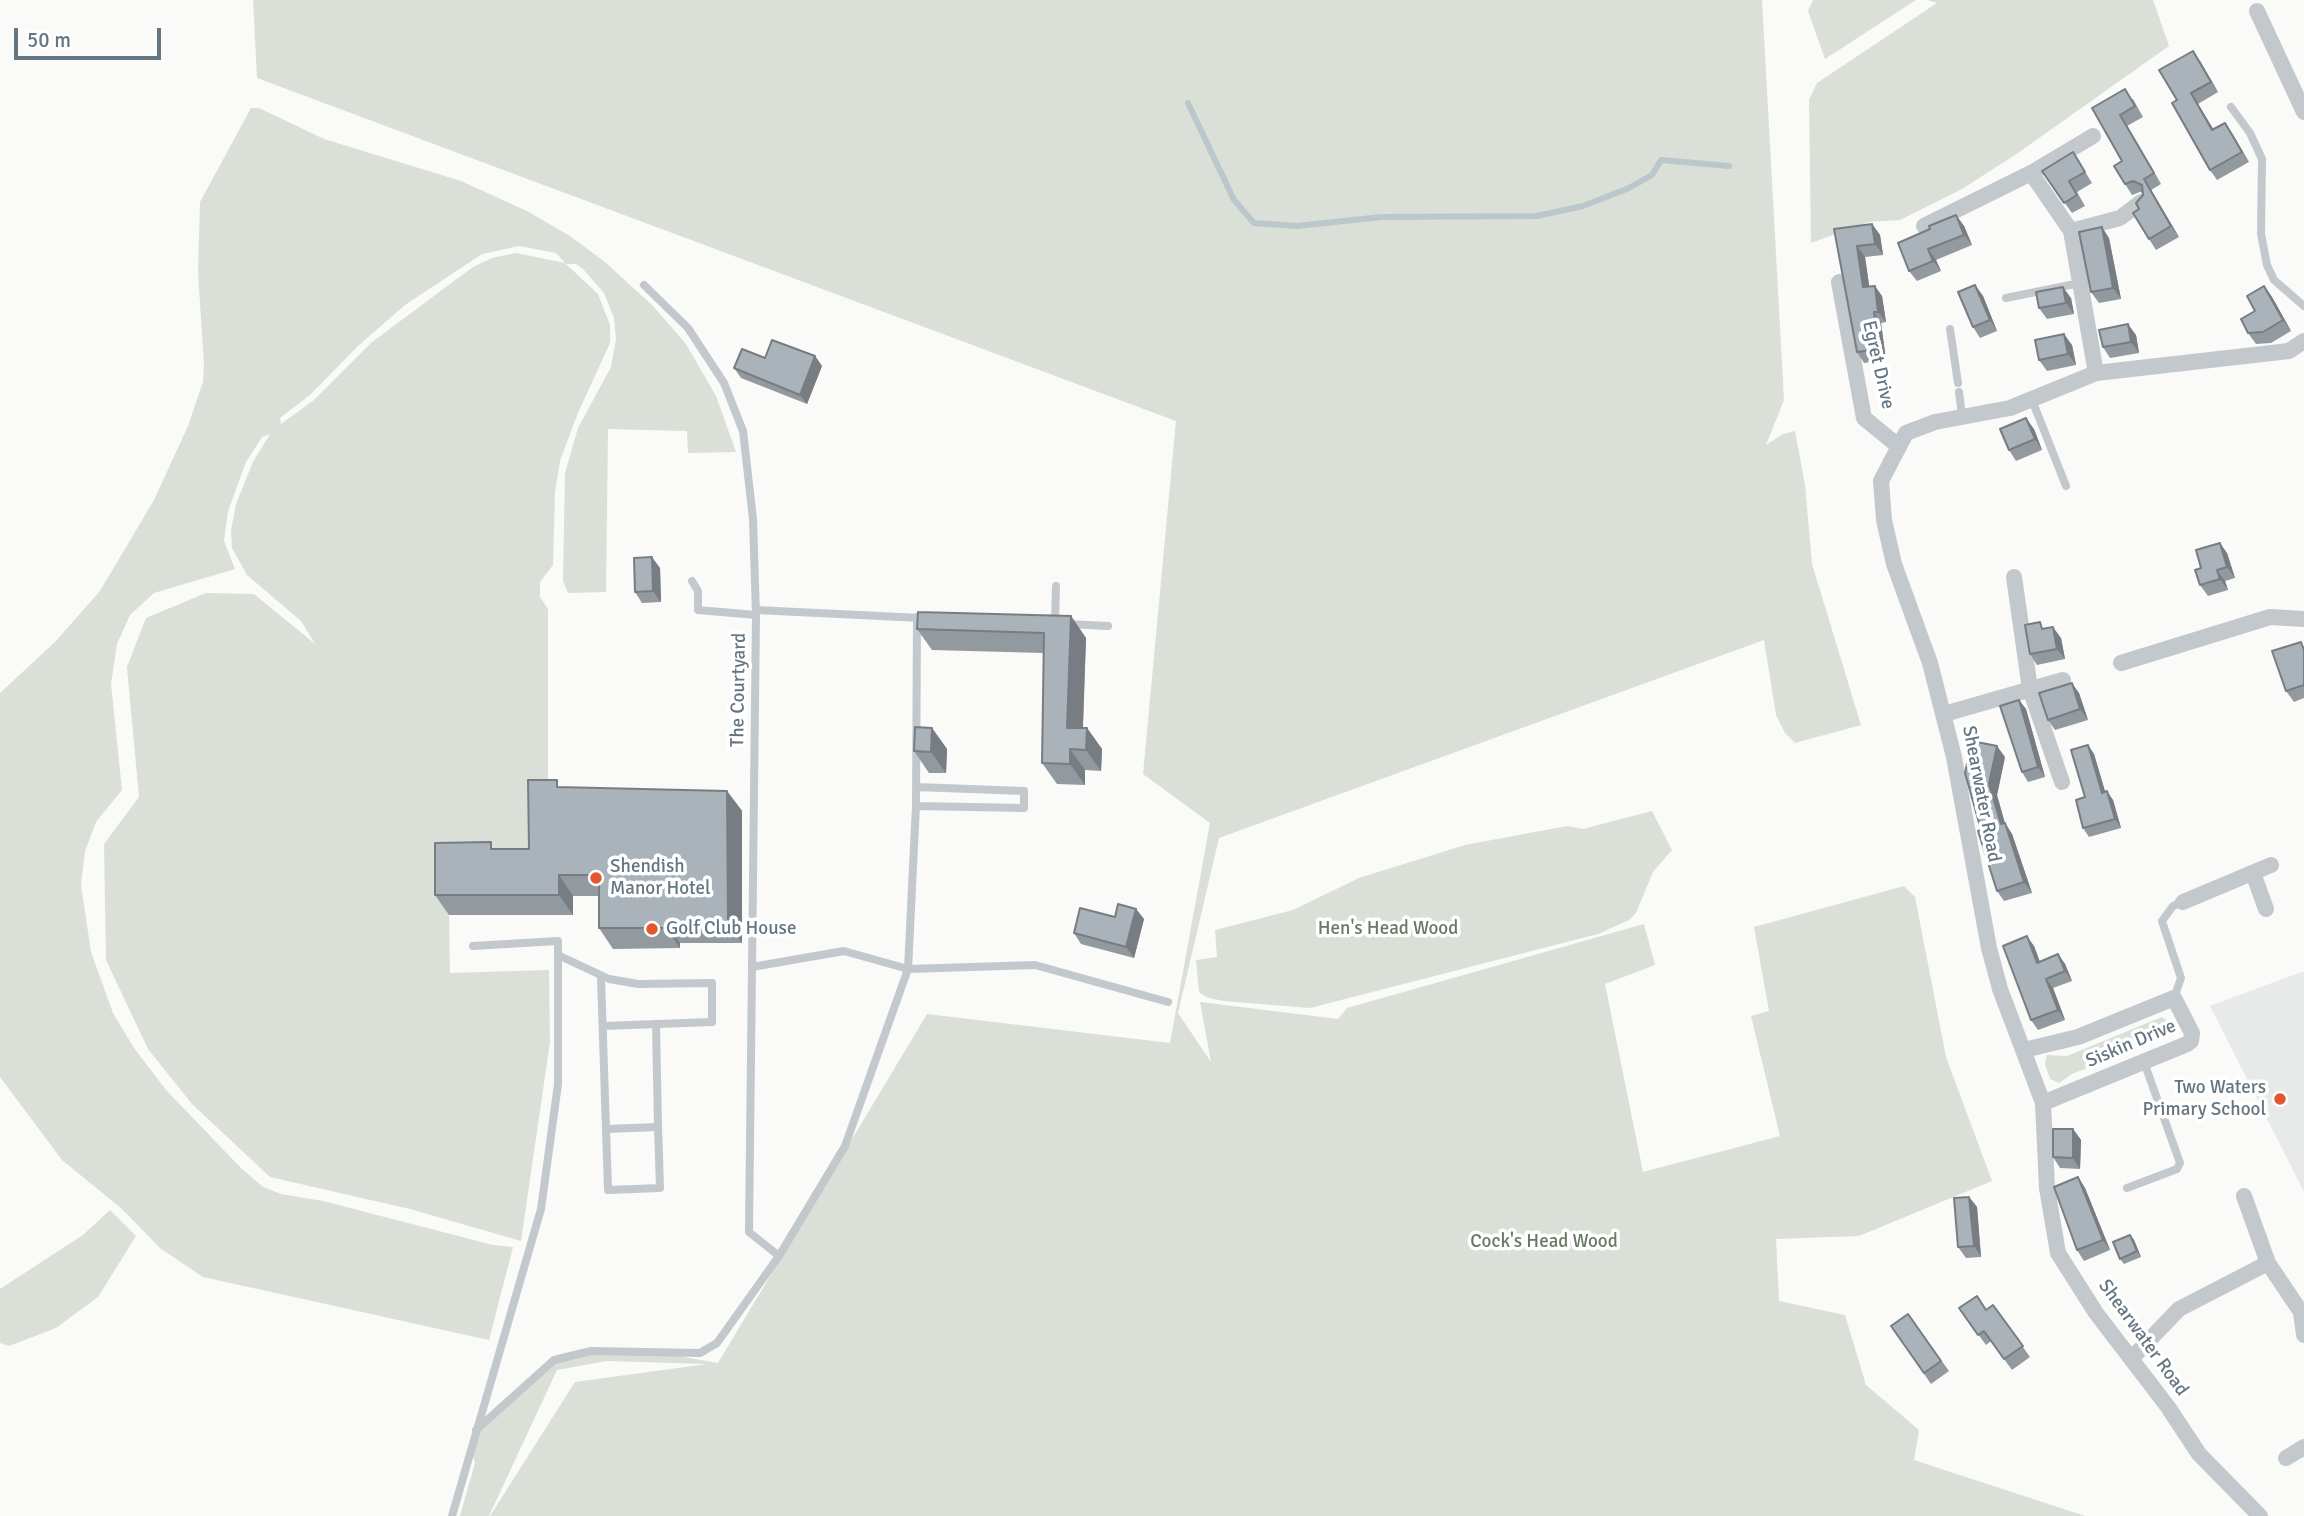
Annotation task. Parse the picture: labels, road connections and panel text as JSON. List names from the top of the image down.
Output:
{
  "streets": {
    "street": ["Egret Drive", "Shearwater Road", "Siskin Drive"],
    "lane": ["The Courtyard"]
  },
  "crossings": [
    ["Egret Drive", "Shearwater Road"],
    ["Shearwater Road", "Siskin Drive"]
  ],
  "parks": ["Hen's Head Wood", "Cock's Head Wood"],
  "places": ["Shendish Manor Hotel", "Golf Club House", "Two Waters Primary School"],
  "scale_bar": "50 m"
}
